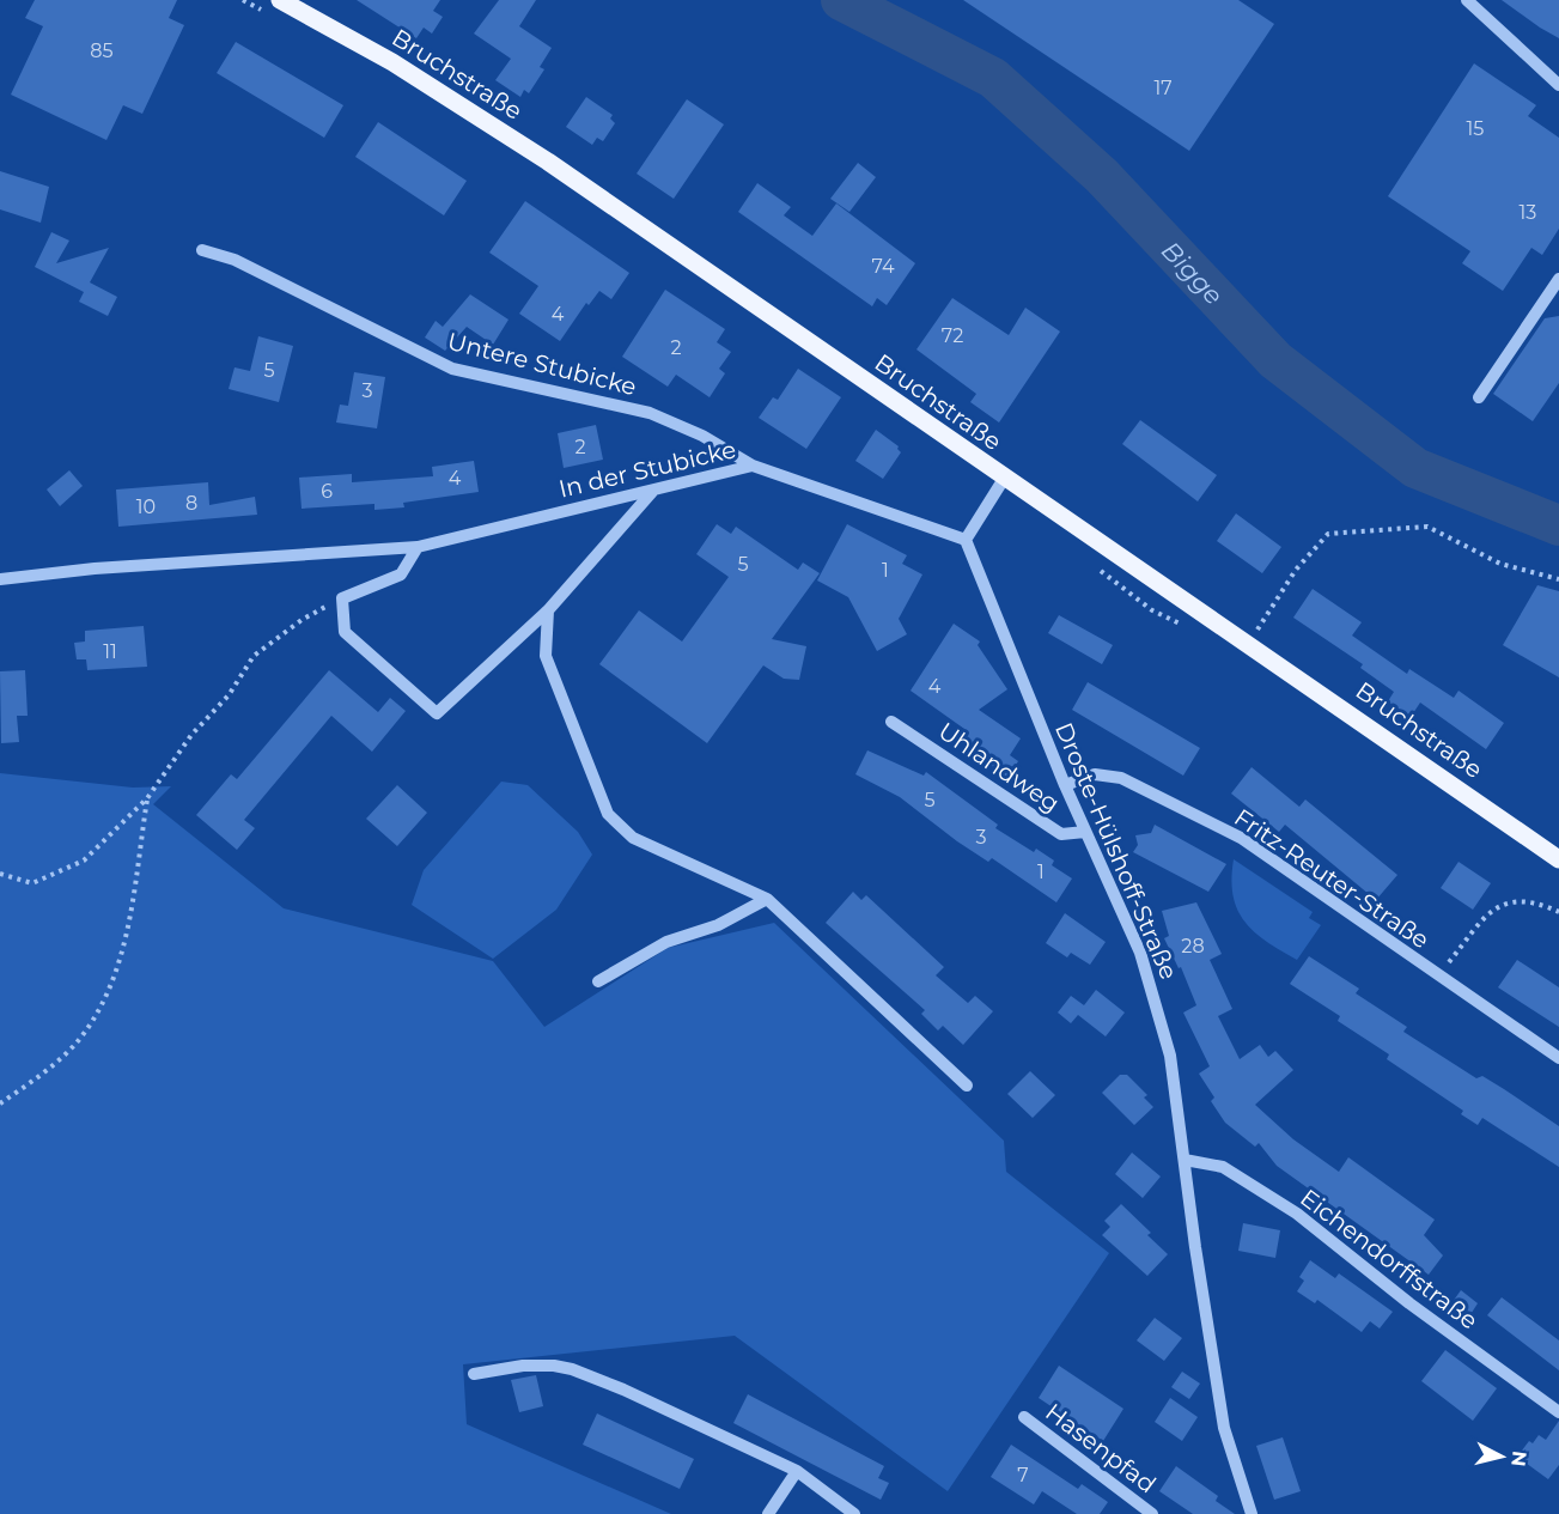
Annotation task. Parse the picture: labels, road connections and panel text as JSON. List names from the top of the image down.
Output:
{
  "streets": {
    "main road": ["Bruchstraße"],
    "street": [
      "Untere Stubicke",
      "In der Stubicke",
      "Uhlandweg",
      "Droste-Hülshoff-Straße",
      "Fritz-Reuter-Straße",
      "Eichendorffstraße",
      "Hasenpfad"
    ]
  },
  "crossings": [
    ["Untere Stubicke", "In der Stubicke"],
    ["In der Stubicke", "Droste-Hülshoff-Straße"],
    ["Uhlandweg", "Droste-Hülshoff-Straße"],
    ["Droste-Hülshoff-Straße", "Fritz-Reuter-Straße"],
    ["Droste-Hülshoff-Straße", "Eichendorffstraße"]
  ],
  "water": ["Bigge"],
  "house_numbers": [
    "85",
    "17",
    "15",
    "13",
    "74",
    "4",
    "72",
    "2",
    "5",
    "3",
    "2",
    "4",
    "6",
    "8",
    "10",
    "5",
    "1",
    "11",
    "4",
    "5",
    "3",
    "1",
    "28",
    "7"
  ],
  "north": "right"
}
